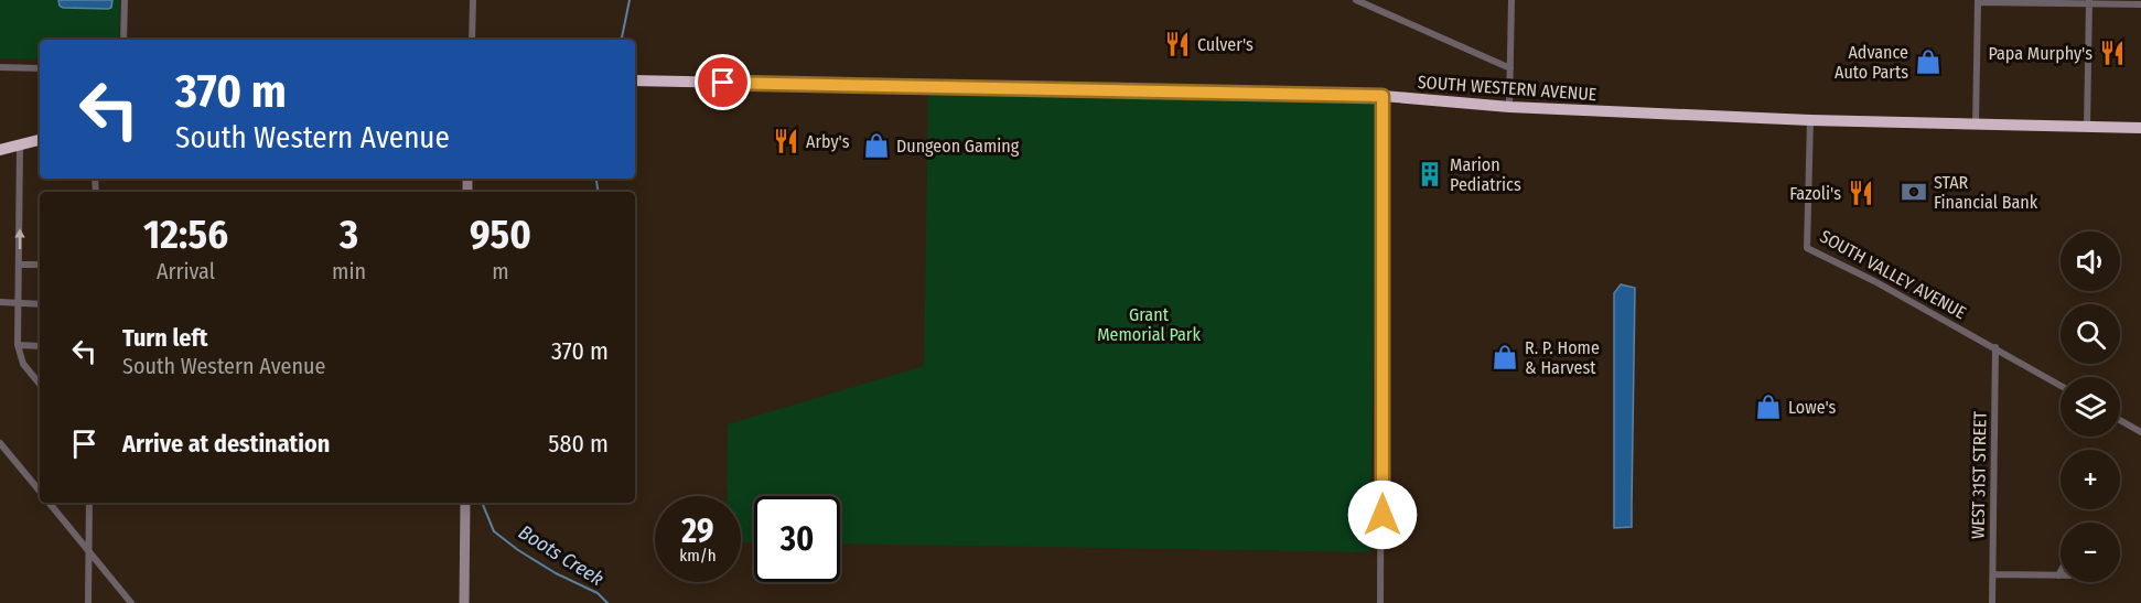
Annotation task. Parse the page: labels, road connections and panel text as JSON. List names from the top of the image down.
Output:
{
  "streets": {
    "highway": ["SOUTH WESTERN AVENUE"],
    "street": ["SOUTH VALLEY AVENUE", "WEST 31ST STREET"]
  },
  "crossings": [
    ["SOUTH WESTERN AVENUE", "SOUTH VALLEY AVENUE"],
    ["SOUTH VALLEY AVENUE", "WEST 31ST STREET"]
  ],
  "water": ["Boots Creek"],
  "parks": ["Grant Memorial Park"],
  "places": {
    "restaurant": [
      "Culver's",
      "Papa Murphy's",
      "Arby's",
      "Fazoli's"
    ],
    "shop": [
      "Advance Auto Parts",
      "Dungeon Gaming",
      "R. P. Home & Harvest",
      "Lowe's"
    ],
    "building": ["Marion Pediatrics"],
    "bank": ["STAR Financial Bank"]
  },
  "page": {
    "turn": ["370 m", "South Western Avenue"],
    "eta": [
      "12:56",
      "Arrival",
      "3",
      "min",
      "950",
      "m"
    ],
    "map_buttons": ["+", "−"],
    "list": [
      {
        "name": "Turn left",
        "note": "South Western Avenue",
        "value": "370 m"
      },
      {
        "name": "Arrive at destination",
        "value": "580 m"
      }
    ],
    "speed": "29 km/h",
    "limit": "30"
  }
}
